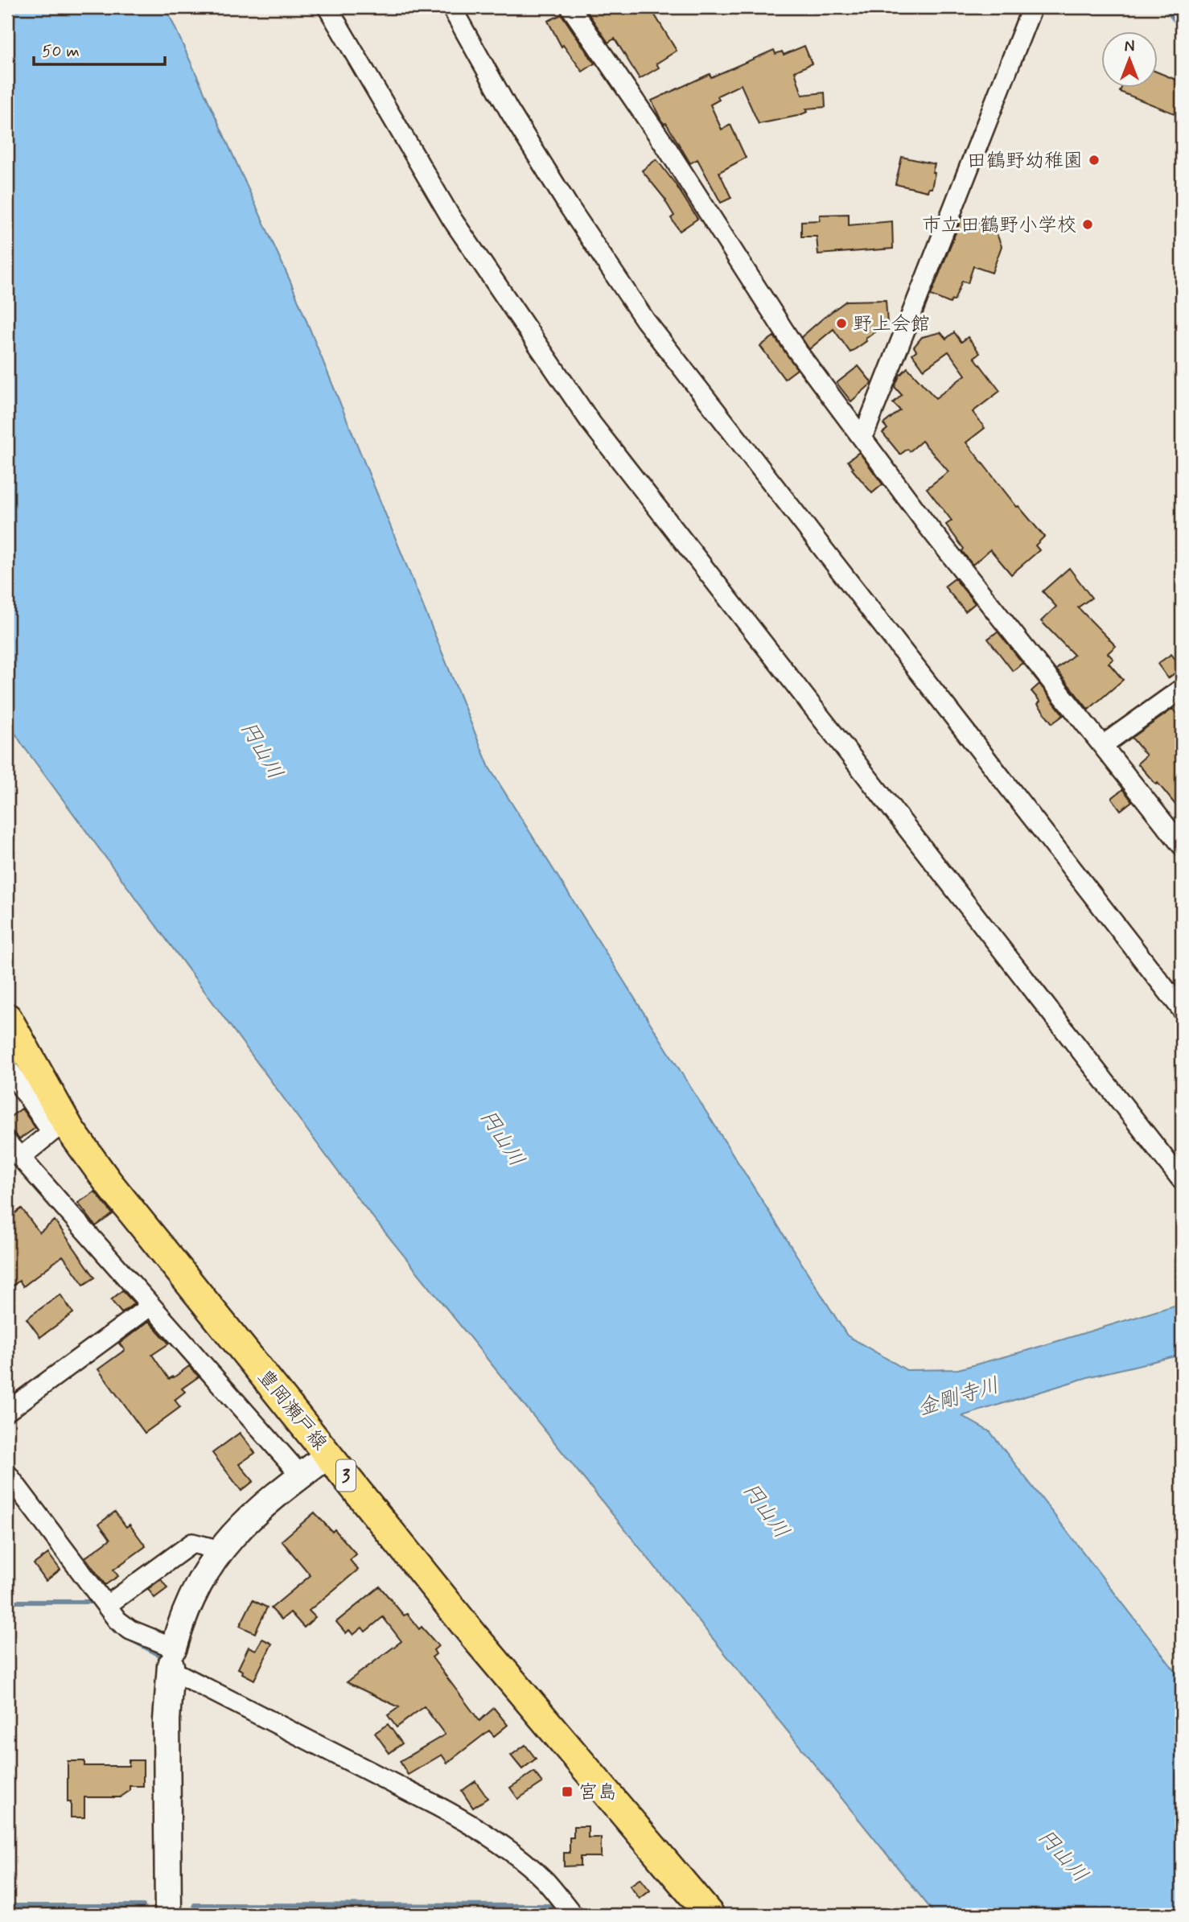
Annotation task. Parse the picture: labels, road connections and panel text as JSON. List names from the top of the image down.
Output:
{
  "streets": {
    "main road": ["豊岡瀬戸線", "3"]
  },
  "water": ["円山川", "金剛寺川"],
  "places": {
    "other": ["田鶴野幼稚園", "市立田鶴野小学校", "野上会館"],
    "transit": ["宮島"]
  },
  "scale_bar": "50 m",
  "north": "top"
}
